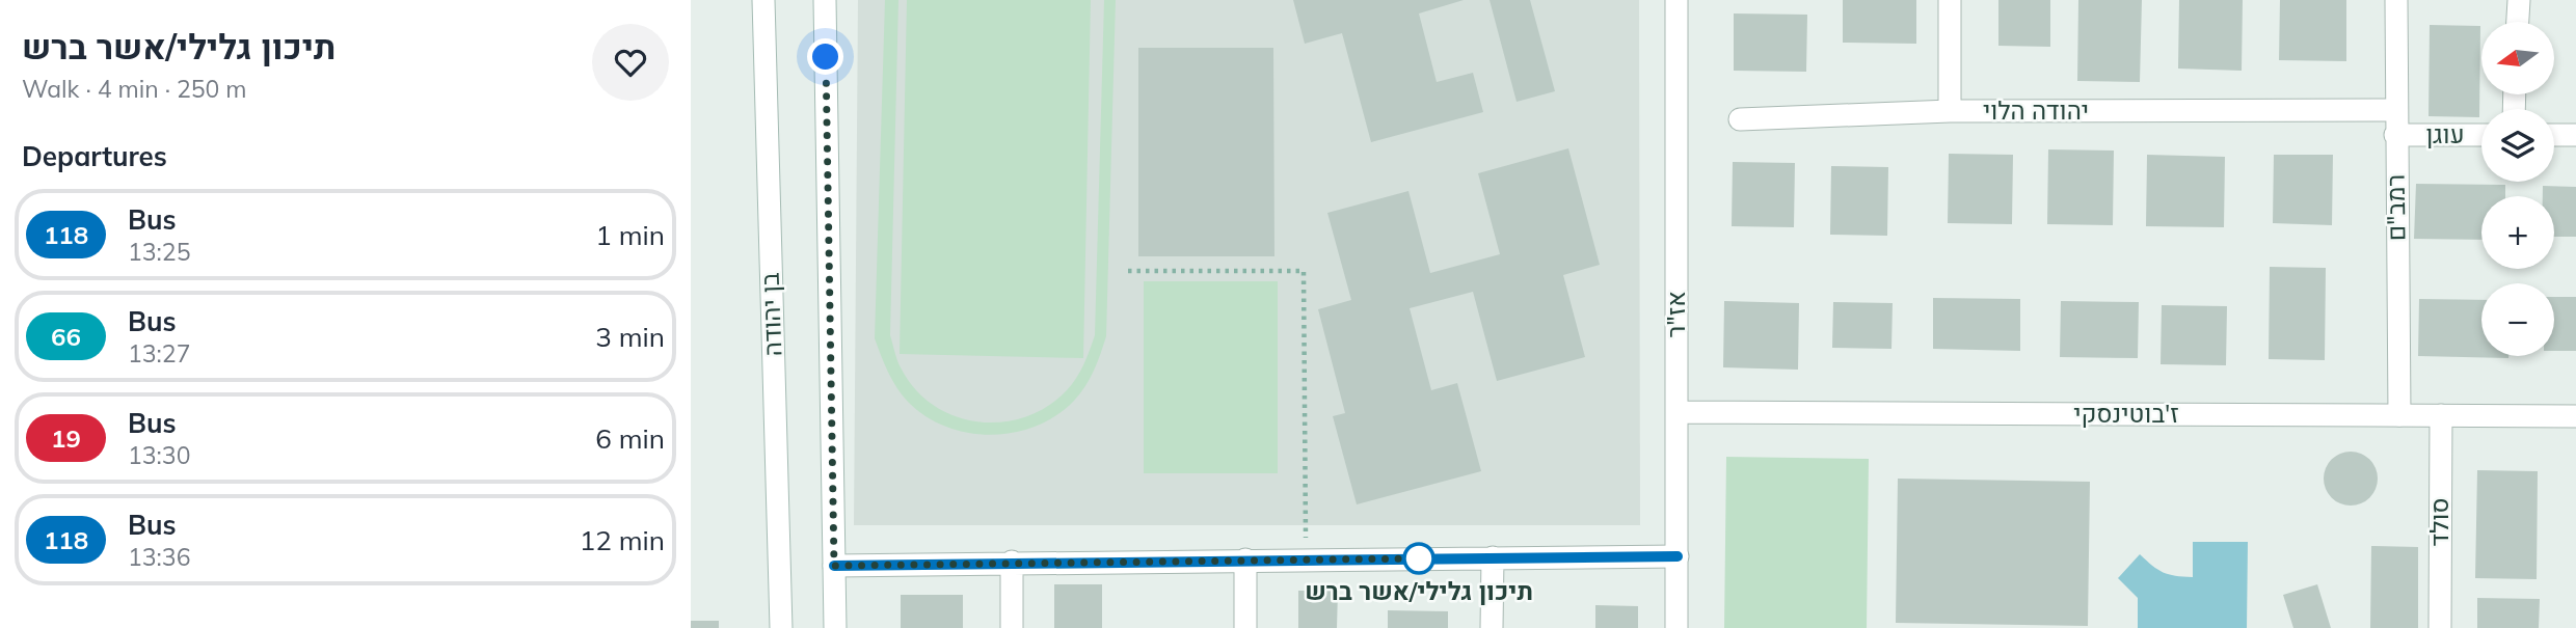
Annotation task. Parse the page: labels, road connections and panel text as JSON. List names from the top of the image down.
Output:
{
  "streets": {
    "street": [
      "יהודה הלוי",
      "עוגן",
      "רמב\"ם",
      "בן יהודה",
      "אז\"ר",
      "ז'בוטינסקי",
      "סולד"
    ]
  },
  "crossings": [
    ["יהודה הלוי", "רמב\"ם"],
    ["עוגן", "רמב\"ם"],
    ["רמב\"ם", "ז'בוטינסקי"],
    ["אז\"ר", "ז'בוטינסקי"],
    ["ז'בוטינסקי", "סולד"]
  ],
  "places": ["תיכון גלילי/אשר ברש"],
  "lines": ["bus line 118"],
  "north": "left",
  "page": {
    "heading": [
      ["תיכון גלילי/אשר ברש", "Walk · 4 min · 250 m"],
      "Departures"
    ],
    "map_buttons": ["+", "−"],
    "list": [
      {
        "mark": "118",
        "name": "Bus",
        "note": "13:25",
        "value": "1 min"
      },
      {
        "mark": "66",
        "name": "Bus",
        "note": "13:27",
        "value": "3 min"
      },
      {
        "mark": "19",
        "name": "Bus",
        "note": "13:30",
        "value": "6 min"
      },
      {
        "mark": "118",
        "name": "Bus",
        "note": "13:36",
        "value": "12 min"
      }
    ]
  }
}
